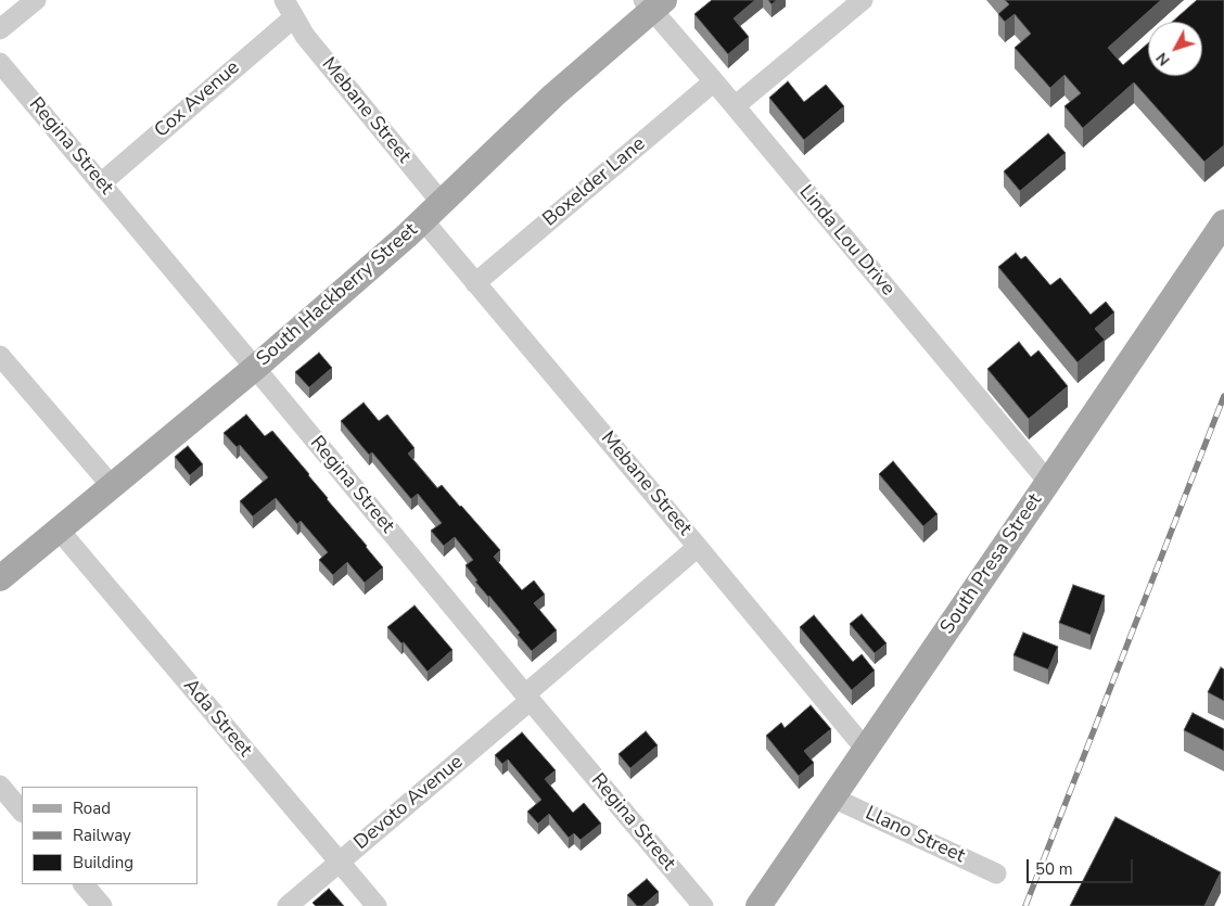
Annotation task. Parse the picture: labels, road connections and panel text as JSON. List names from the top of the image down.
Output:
{
  "streets": {
    "main road": ["South Hackberry Street", "South Presa Street"],
    "street": [
      "Cox Avenue",
      "Mebane Street",
      "Regina Street",
      "Boxelder Lane",
      "Linda Lou Drive",
      "Ada Street",
      "Devoto Avenue",
      "Llano Street"
    ]
  },
  "crossings": [
    ["Cox Avenue", "Mebane Street"],
    ["Cox Avenue", "Regina Street"],
    ["Mebane Street", "Boxelder Lane"],
    ["Mebane Street", "South Hackberry Street"],
    ["Mebane Street", "South Presa Street"],
    ["Mebane Street", "Devoto Avenue"],
    ["Regina Street", "South Hackberry Street"],
    ["Regina Street", "Devoto Avenue"],
    ["Boxelder Lane", "Linda Lou Drive"],
    ["Linda Lou Drive", "South Hackberry Street"],
    ["Linda Lou Drive", "South Presa Street"],
    ["South Hackberry Street", "Ada Street"],
    ["South Presa Street", "Llano Street"],
    ["Ada Street", "Devoto Avenue"]
  ],
  "legend": ["Road", "Railway", "Building"],
  "scale_bar": "50 m",
  "north": "bottom left"
}
